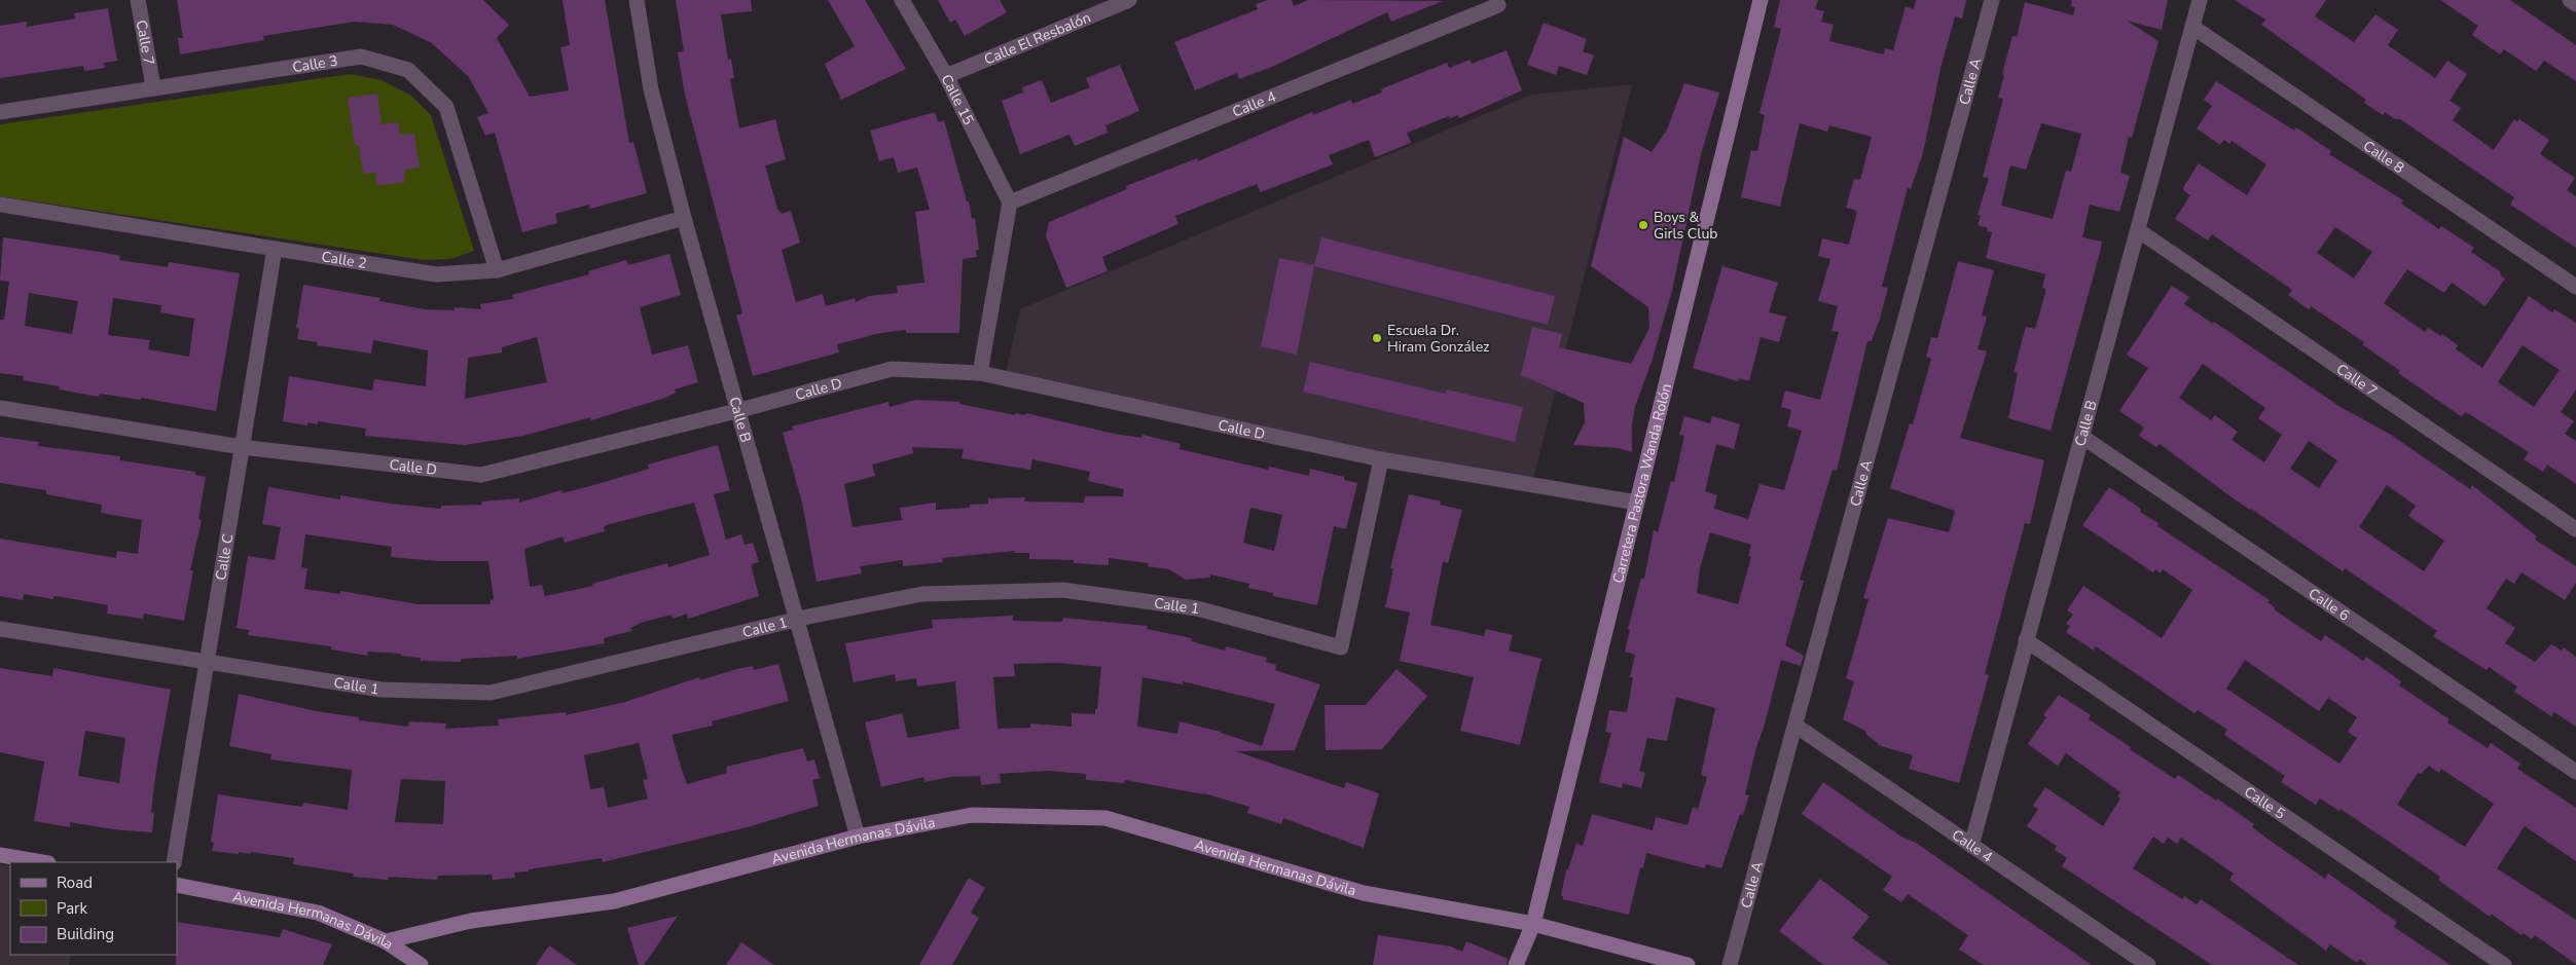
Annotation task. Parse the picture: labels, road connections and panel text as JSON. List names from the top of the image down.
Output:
{
  "streets": {
    "street": [
      "Calle El Resbalón",
      "Calle 7",
      "Calle 3",
      "Calle A",
      "Calle 15",
      "Calle 4",
      "Calle 8",
      "Calle 2",
      "Calle D",
      "Calle B",
      "Carretera Pastora Wanda Rolón",
      "Calle C",
      "Calle 6",
      "Calle 1",
      "Calle 5",
      "Avenida Hermanas Dávila"
    ]
  },
  "crossings": [
    ["Calle El Resbalón", "Calle 15"],
    ["Calle 7", "Calle 3"],
    ["Calle 7", "Calle B"],
    ["Calle 3", "Calle 2"],
    ["Calle A", "Calle 4"],
    ["Calle 15", "Calle 4"],
    ["Calle 4", "Calle B"],
    ["Calle 8", "Calle B"],
    ["Calle 2", "Calle B"],
    ["Calle 2", "Calle C"],
    ["Calle D", "Calle B"],
    ["Calle D", "Carretera Pastora Wanda Rolón"],
    ["Calle D", "Calle C"],
    ["Calle D", "Calle 1"],
    ["Calle B", "Calle 6"],
    ["Calle B", "Calle 1"],
    ["Calle B", "Calle 5"],
    ["Calle B", "Avenida Hermanas Dávila"],
    ["Carretera Pastora Wanda Rolón", "Avenida Hermanas Dávila"],
    ["Calle C", "Calle 1"]
  ],
  "places": ["Boys & Girls Club", "Escuela Dr. Hiram González"],
  "legend": ["Road", "Park", "Building"]
}
